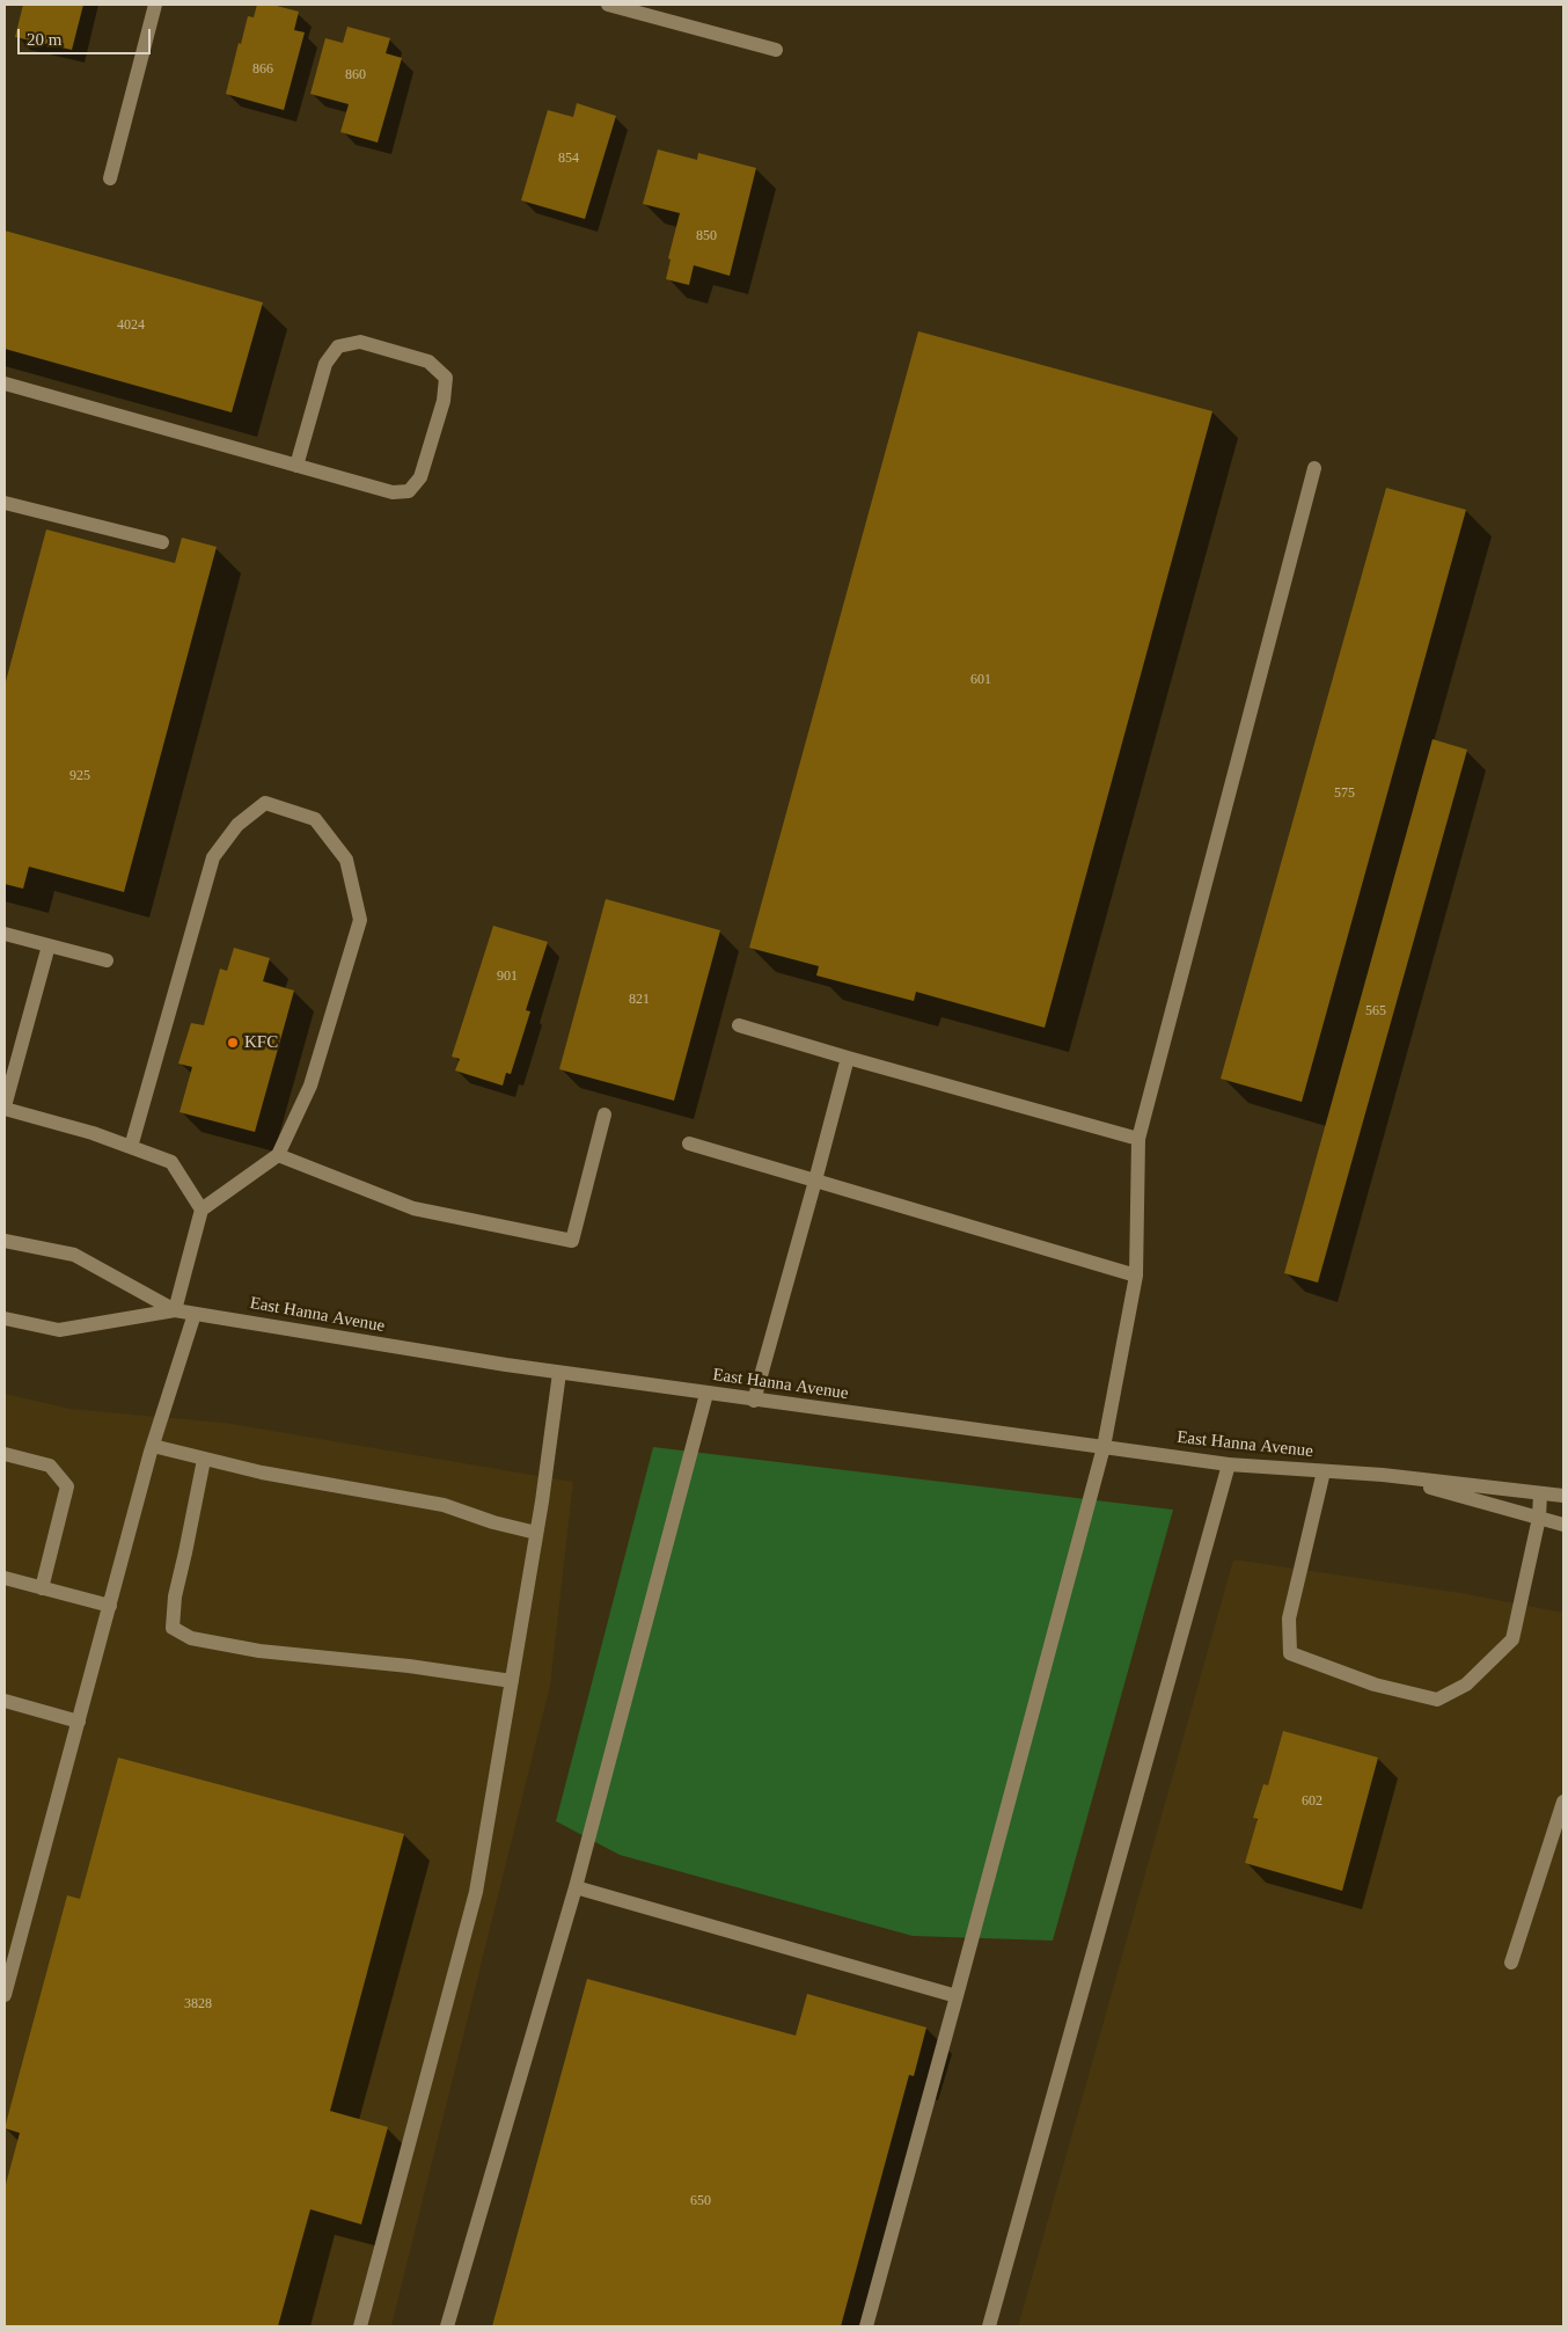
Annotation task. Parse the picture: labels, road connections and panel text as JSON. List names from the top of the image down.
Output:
{
  "streets": {
    "main road": ["East Hanna Avenue"]
  },
  "places": ["KFC"],
  "house_numbers": [
    "866",
    "860",
    "854",
    "850",
    "4024",
    "601",
    "925",
    "575",
    "901",
    "821",
    "565",
    "602",
    "3828",
    "650"
  ],
  "scale_bar": "20 m"
}
